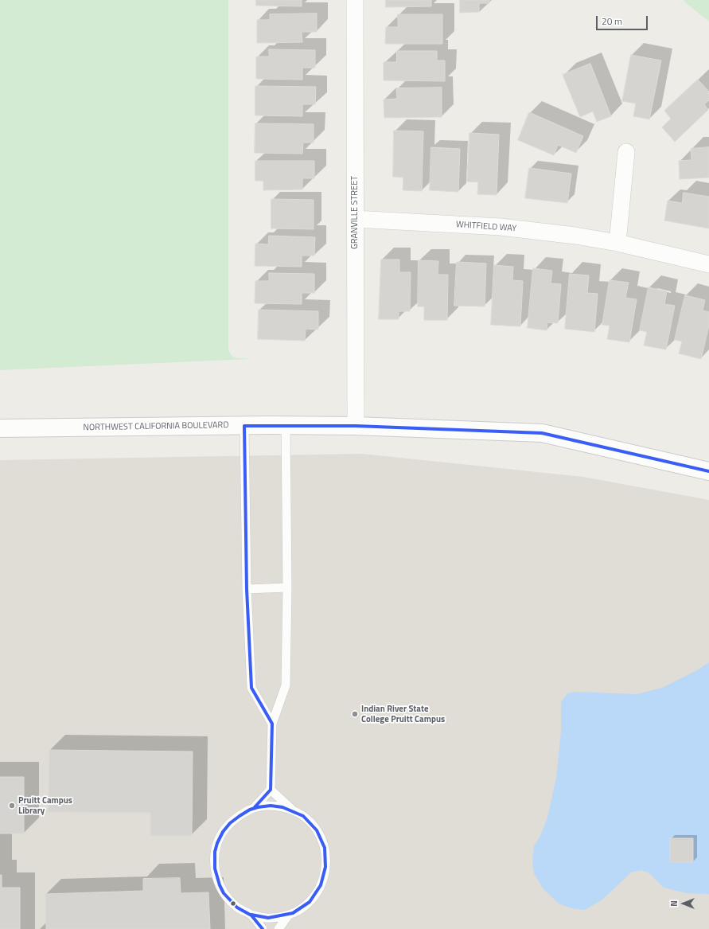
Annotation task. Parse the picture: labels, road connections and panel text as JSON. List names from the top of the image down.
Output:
{
  "streets": {
    "street": ["GRANVILLE STREET", "WHITFIELD WAY", "NORTHWEST CALIFORNIA BOULEVARD"]
  },
  "crossings": [
    ["GRANVILLE STREET", "WHITFIELD WAY"],
    ["GRANVILLE STREET", "NORTHWEST CALIFORNIA BOULEVARD"]
  ],
  "places": ["Indian River State College Pruitt Campus", "Pruitt Campus Library"],
  "scale_bar": "20 m",
  "north": "left"
}
